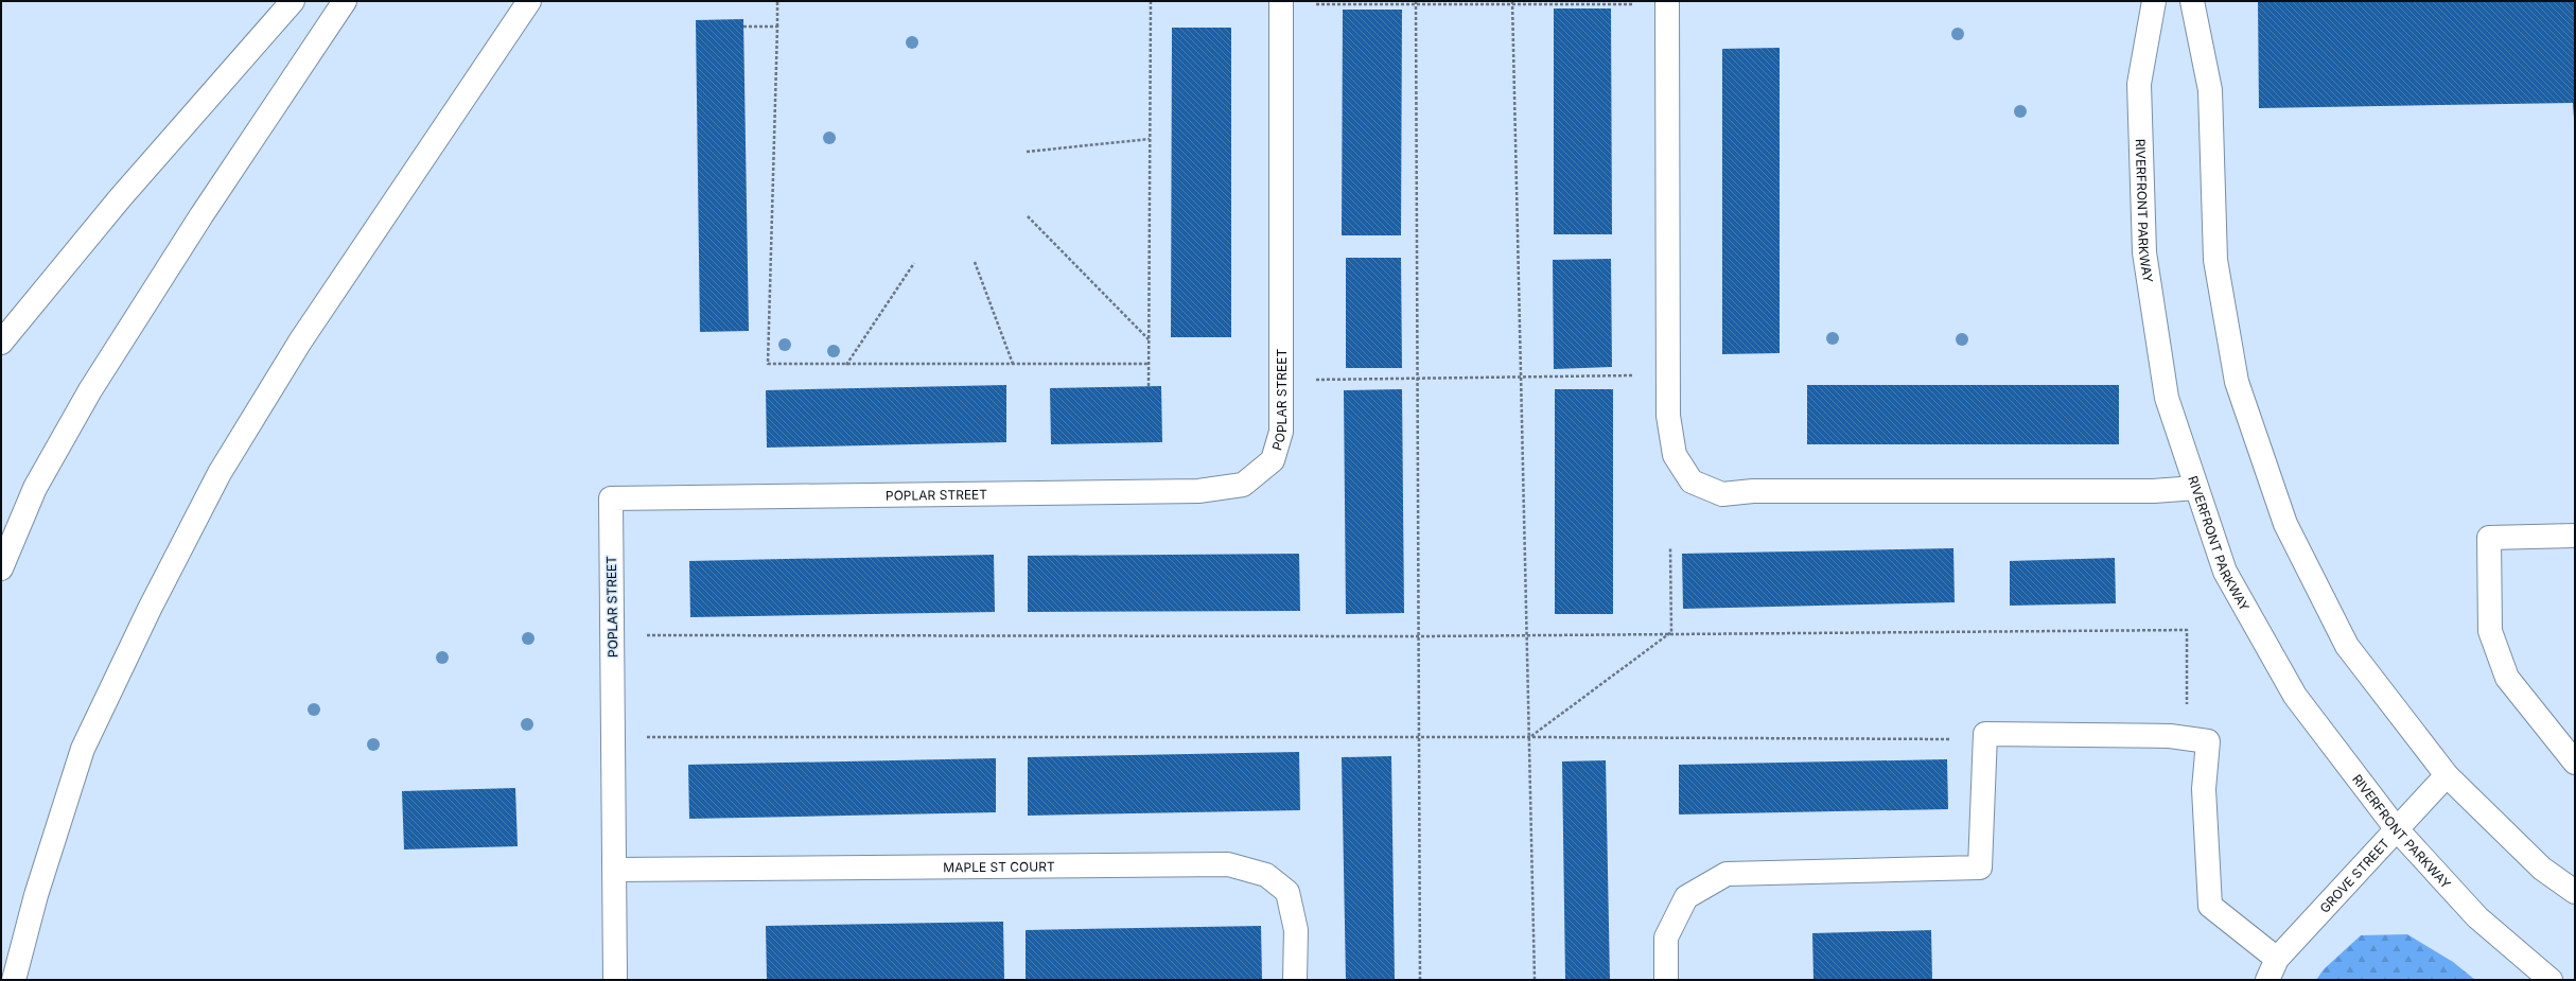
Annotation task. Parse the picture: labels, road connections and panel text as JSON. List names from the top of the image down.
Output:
{
  "streets": {
    "main road": [
      "RIVERFRONT PARKWAY",
      "POPLAR STREET",
      "MAPLE ST COURT",
      "GROVE STREET"
    ]
  },
  "crossings": [
    ["RIVERFRONT PARKWAY", "GROVE STREET"],
    ["POPLAR STREET", "MAPLE ST COURT"]
  ]
}
